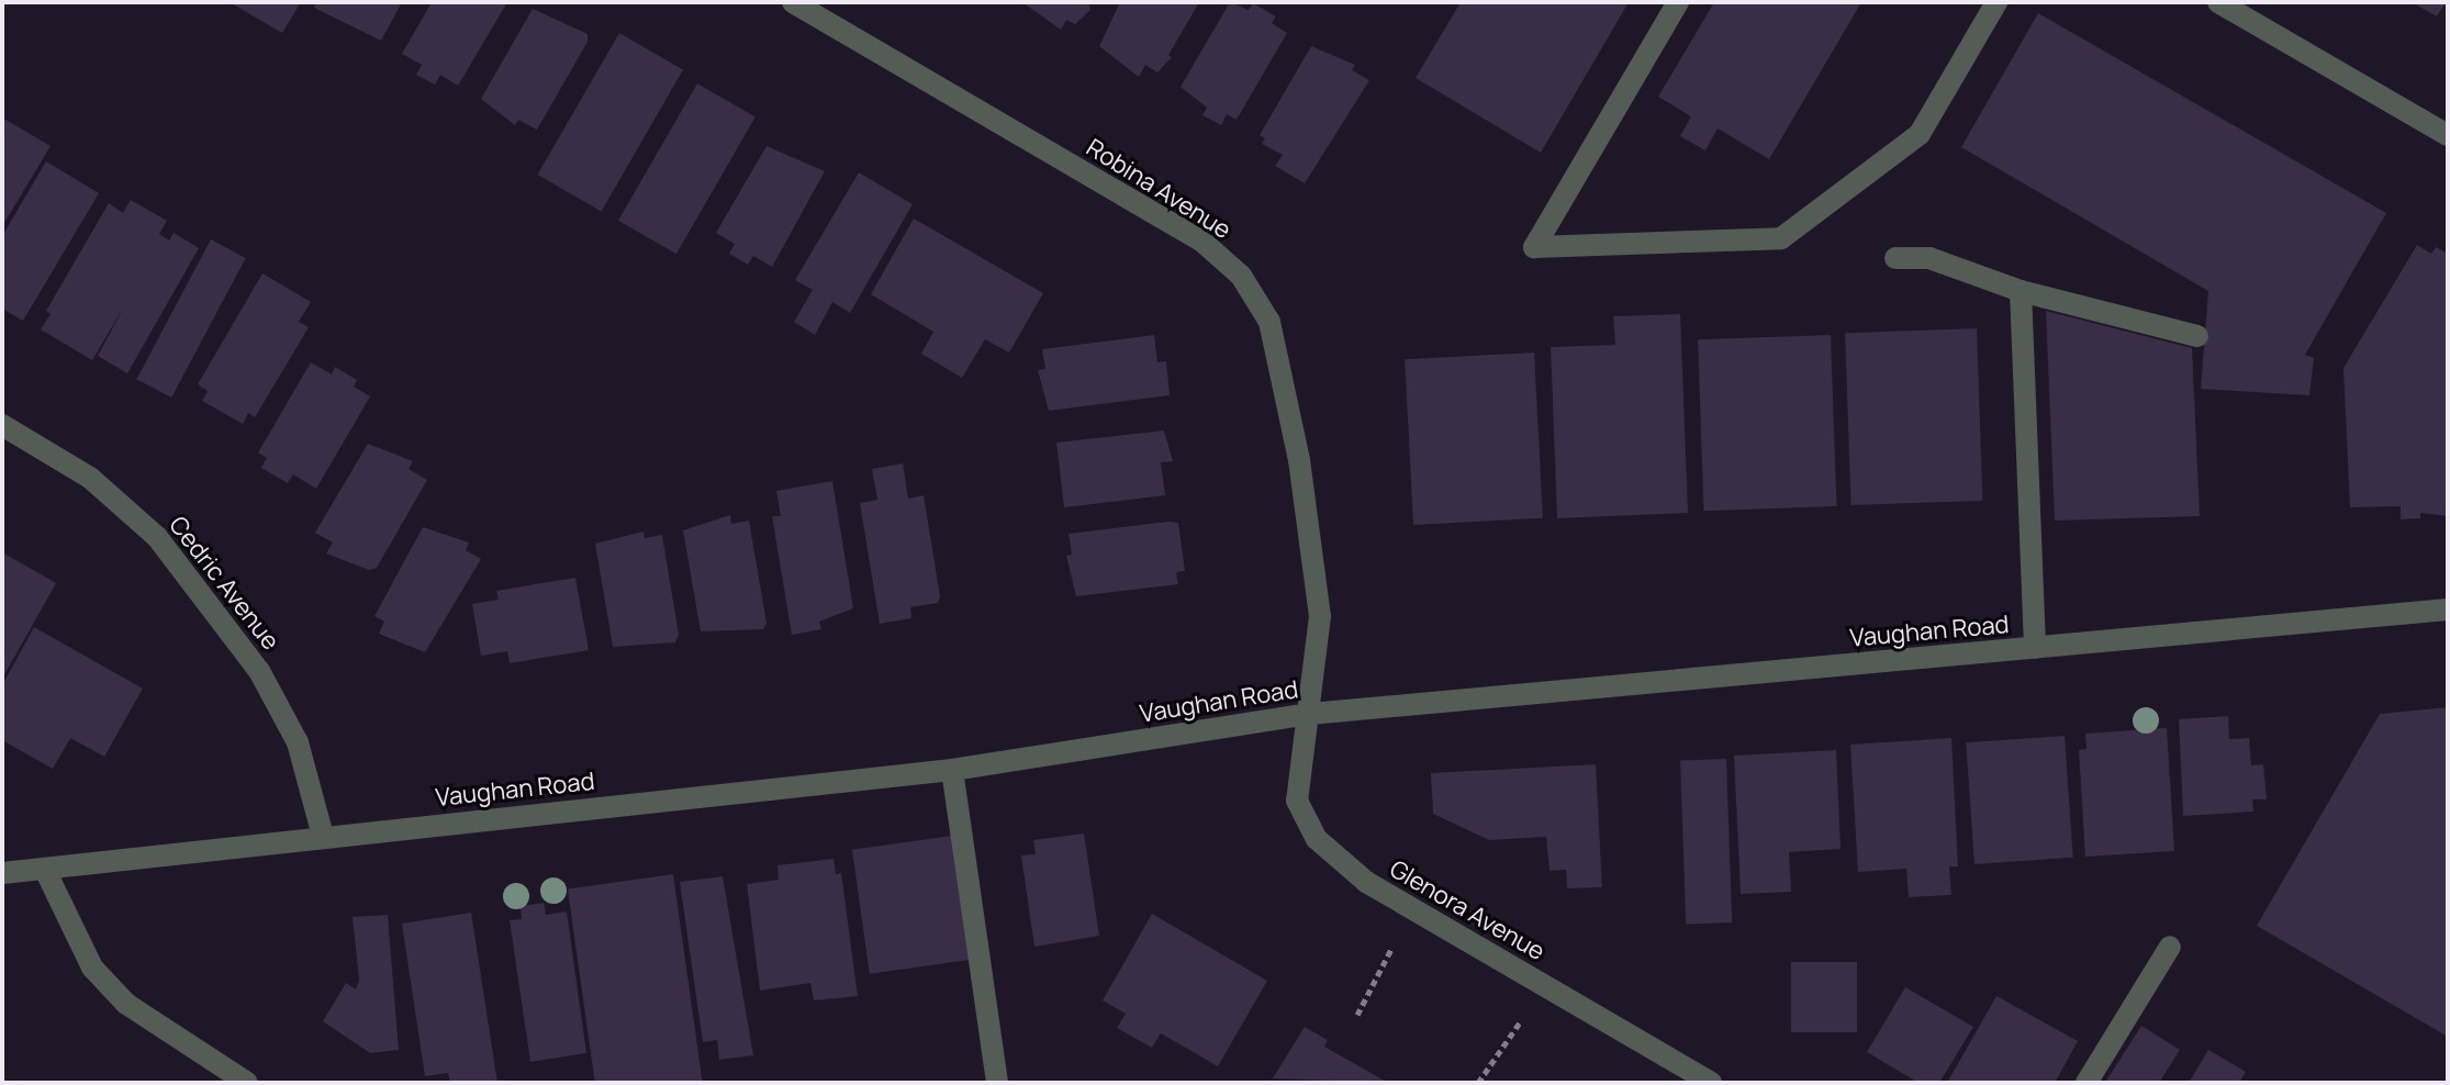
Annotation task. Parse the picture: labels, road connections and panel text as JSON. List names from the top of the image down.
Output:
{
  "streets": {
    "street": [
      "Robina Avenue",
      "Cedric Avenue",
      "Vaughan Road",
      "Glenora Avenue"
    ]
  },
  "crossings": [
    ["Robina Avenue", "Vaughan Road"],
    ["Robina Avenue", "Glenora Avenue"],
    ["Cedric Avenue", "Vaughan Road"],
    ["Vaughan Road", "Glenora Avenue"]
  ]
}
